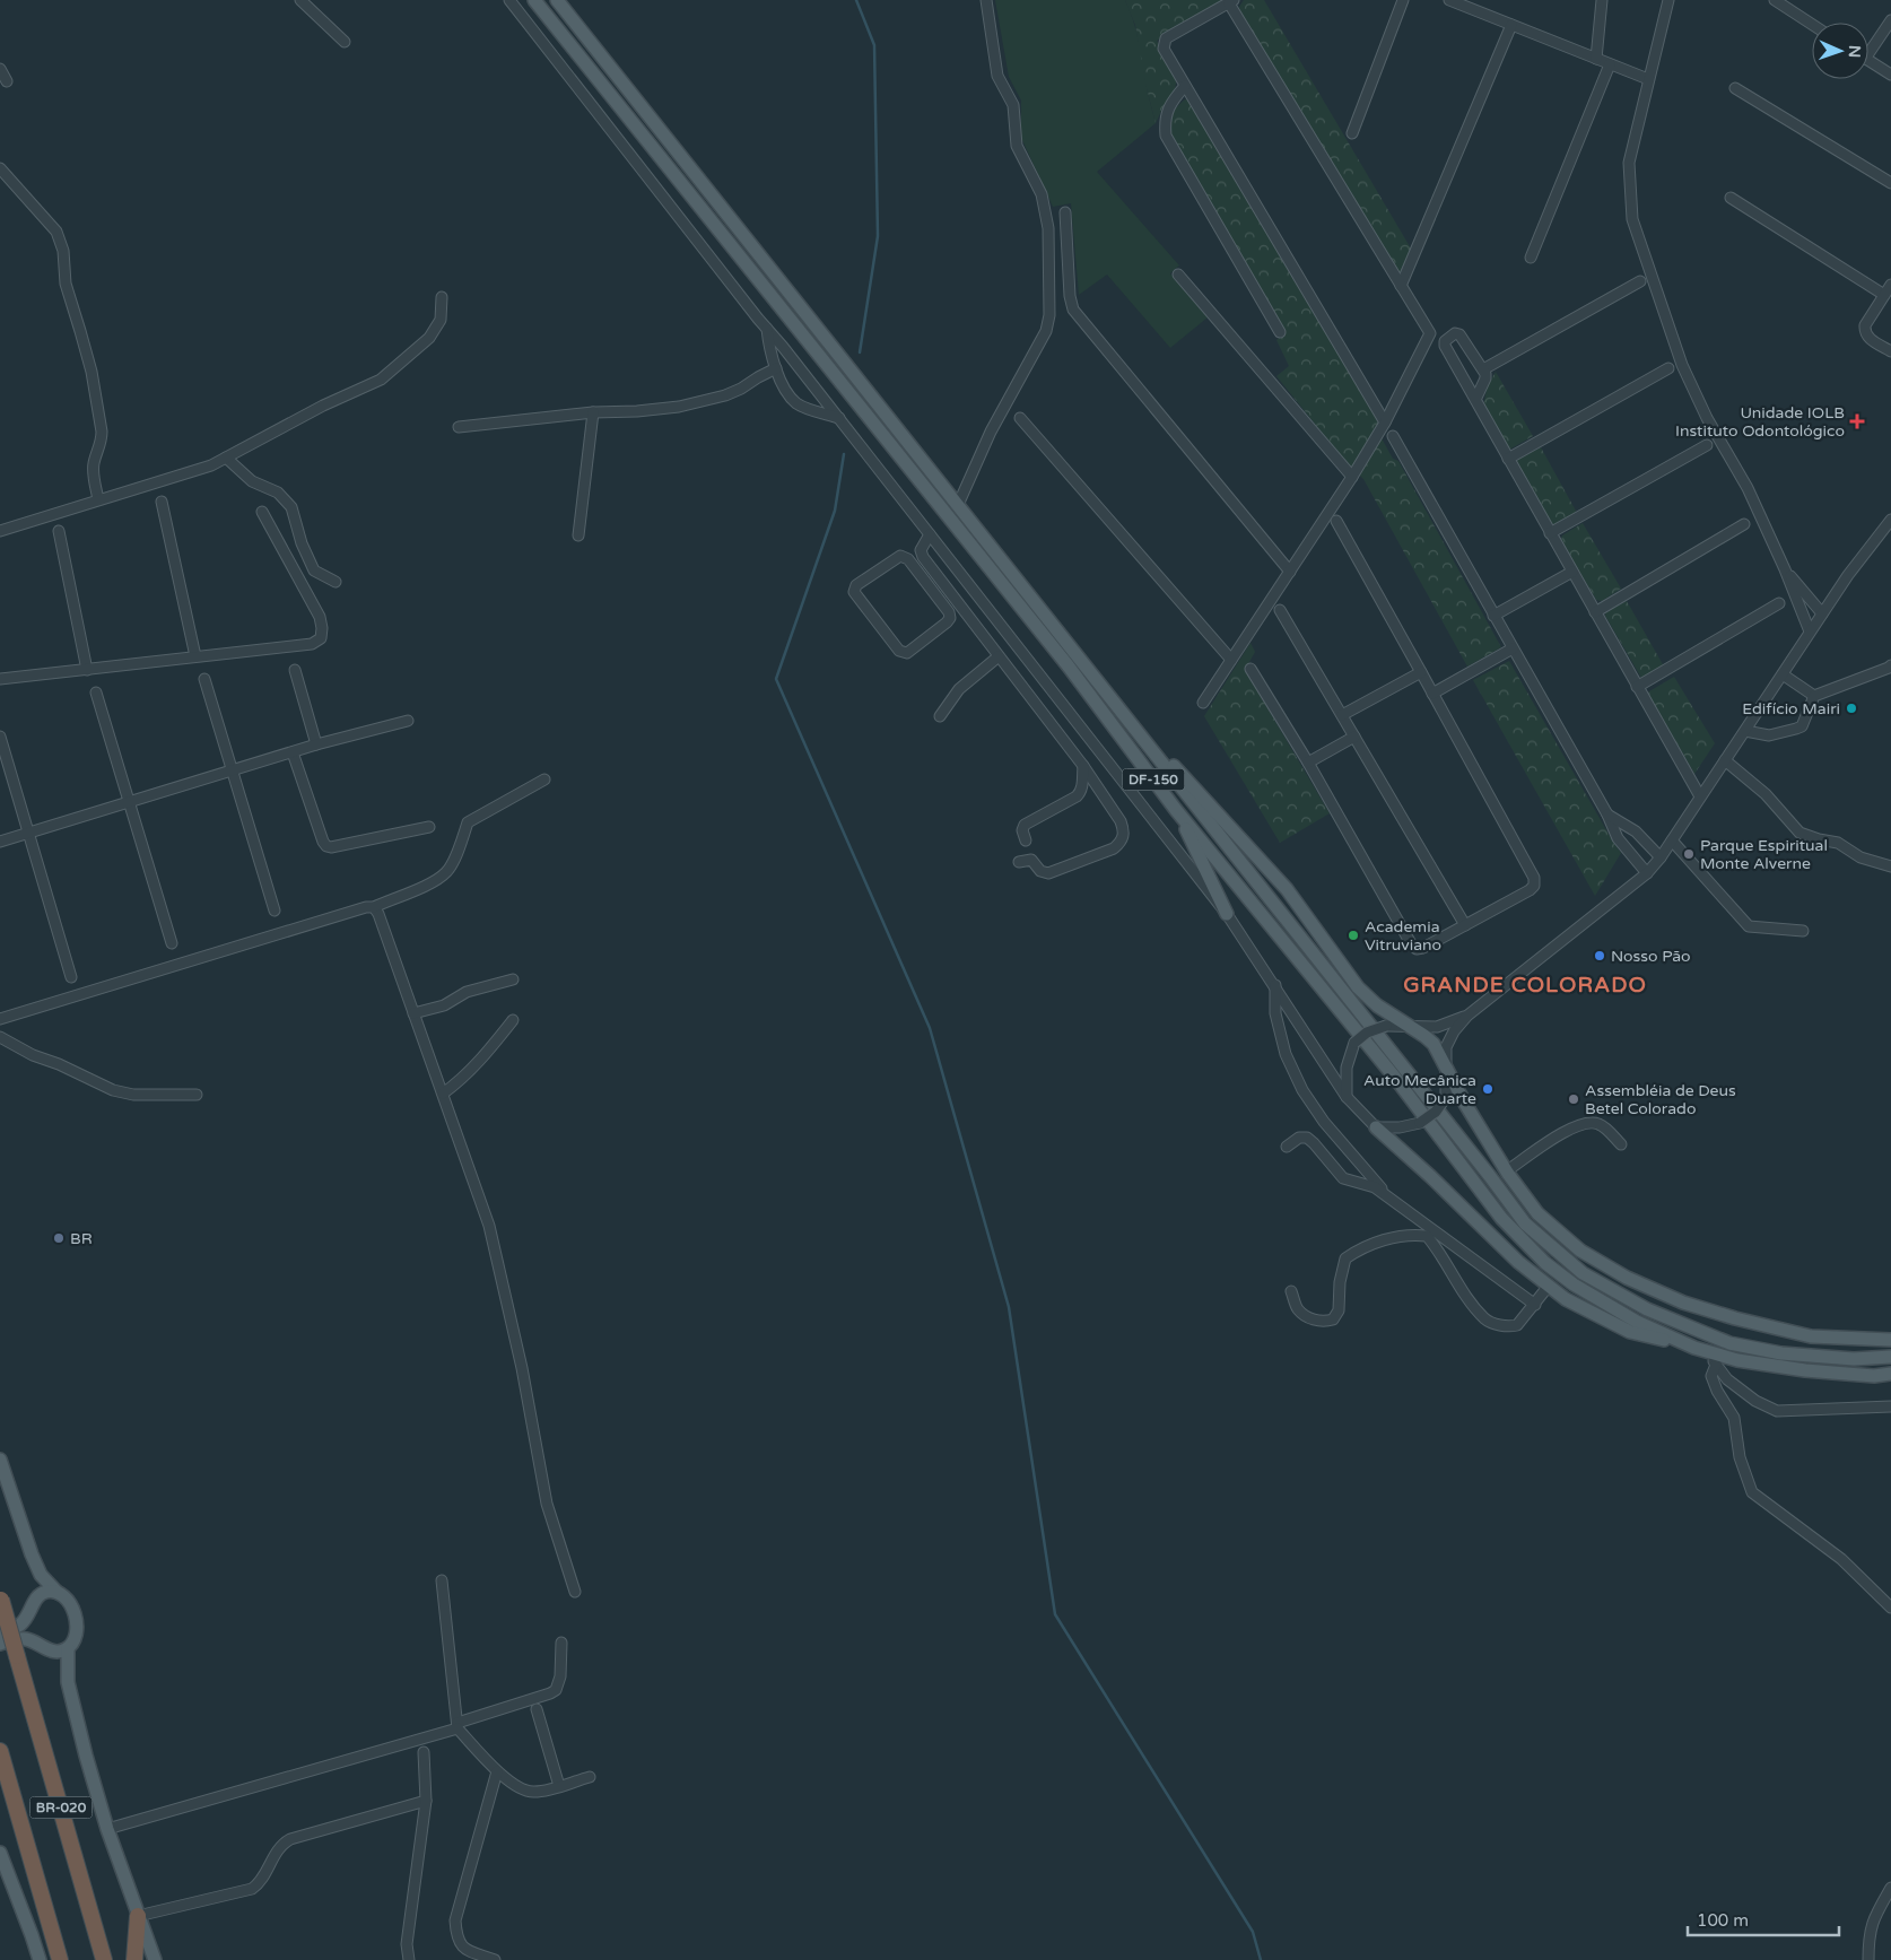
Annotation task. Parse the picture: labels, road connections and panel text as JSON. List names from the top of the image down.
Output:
{
  "streets": {
    "highway": ["BR-020"],
    "main road": ["DF-150"]
  },
  "districts": ["GRANDE COLORADO"],
  "places": {
    "health": ["Unidade IOLB Instituto Odontológico"],
    "other": [
      "Edifício Mairi",
      "Parque Espiritual Monte Alverne",
      "Academia Vitruviano",
      "Nosso Pão",
      "Auto Mecânica Duarte",
      "Assembléia de Deus Betel Colorado",
      "BR"
    ]
  },
  "scale_bar": "100 m",
  "north": "right"
}
